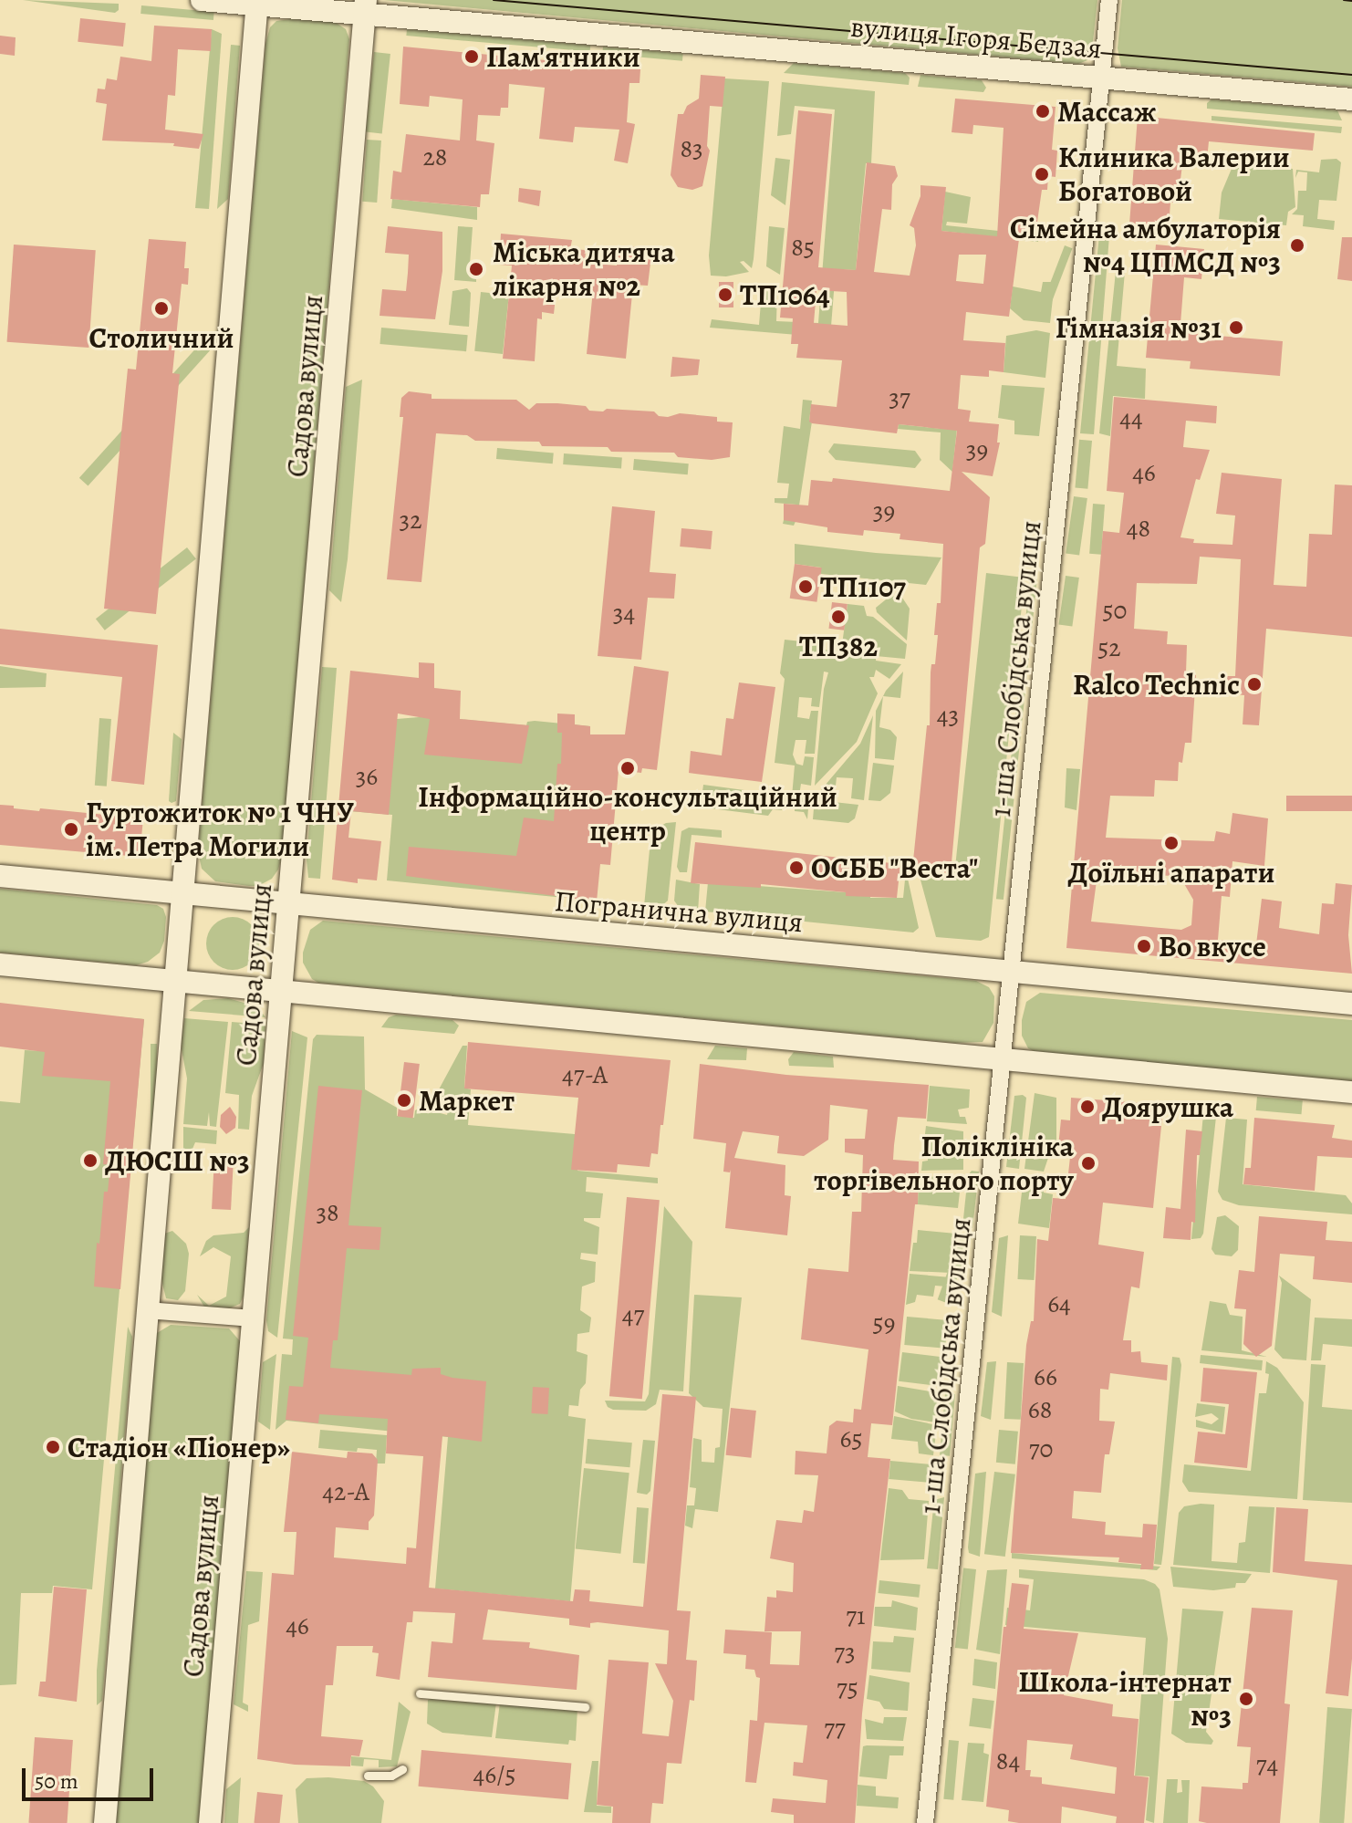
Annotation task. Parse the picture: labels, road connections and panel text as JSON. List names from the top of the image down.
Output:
{
  "streets": {
    "main road": ["вулиця Ігоря Бедзая", "Садова вулиця", "Погранична вулиця"],
    "street": ["1-ша Слобідська вулиця"]
  },
  "crossings": [
    ["вулиця Ігоря Бедзая", "Садова вулиця"],
    ["вулиця Ігоря Бедзая", "1-ша Слобідська вулиця"],
    ["Садова вулиця", "Погранична вулиця"],
    ["1-ша Слобідська вулиця", "Погранична вулиця"]
  ],
  "places": [
    "Пам'ятники",
    "Массаж",
    "Клиника Валерии Богатовой",
    "Сімейна амбулаторія №4 ЦПМСД №3",
    "Міська дитяча лікарня №2",
    "ТП1064",
    "Столичний",
    "Гімназія №31",
    "ТП1107",
    "ТП382",
    "Ralco Technic",
    "Інформаційно-консультаційний центр",
    "Гуртожиток № 1 ЧНУ ім. Петра Могили",
    "Доїльні апарати",
    "ОСББ \"Веста\"",
    "Во вкусе",
    "Маркет",
    "Доярушка",
    "ДЮСШ №3",
    "Поліклініка торгівельного порту",
    "Стадіон «Піонер»",
    "Школа-інтернат №3"
  ],
  "house_numbers": [
    "83",
    "28",
    "85",
    "37",
    "44",
    "39",
    "46",
    "39",
    "32",
    "48",
    "50",
    "34",
    "52",
    "43",
    "36",
    "47-А",
    "38",
    "64",
    "47",
    "59",
    "66",
    "68",
    "65",
    "70",
    "42-А",
    "71",
    "46",
    "73",
    "75",
    "77",
    "84",
    "74",
    "46/5"
  ],
  "scale_bar": "50 m"
}
